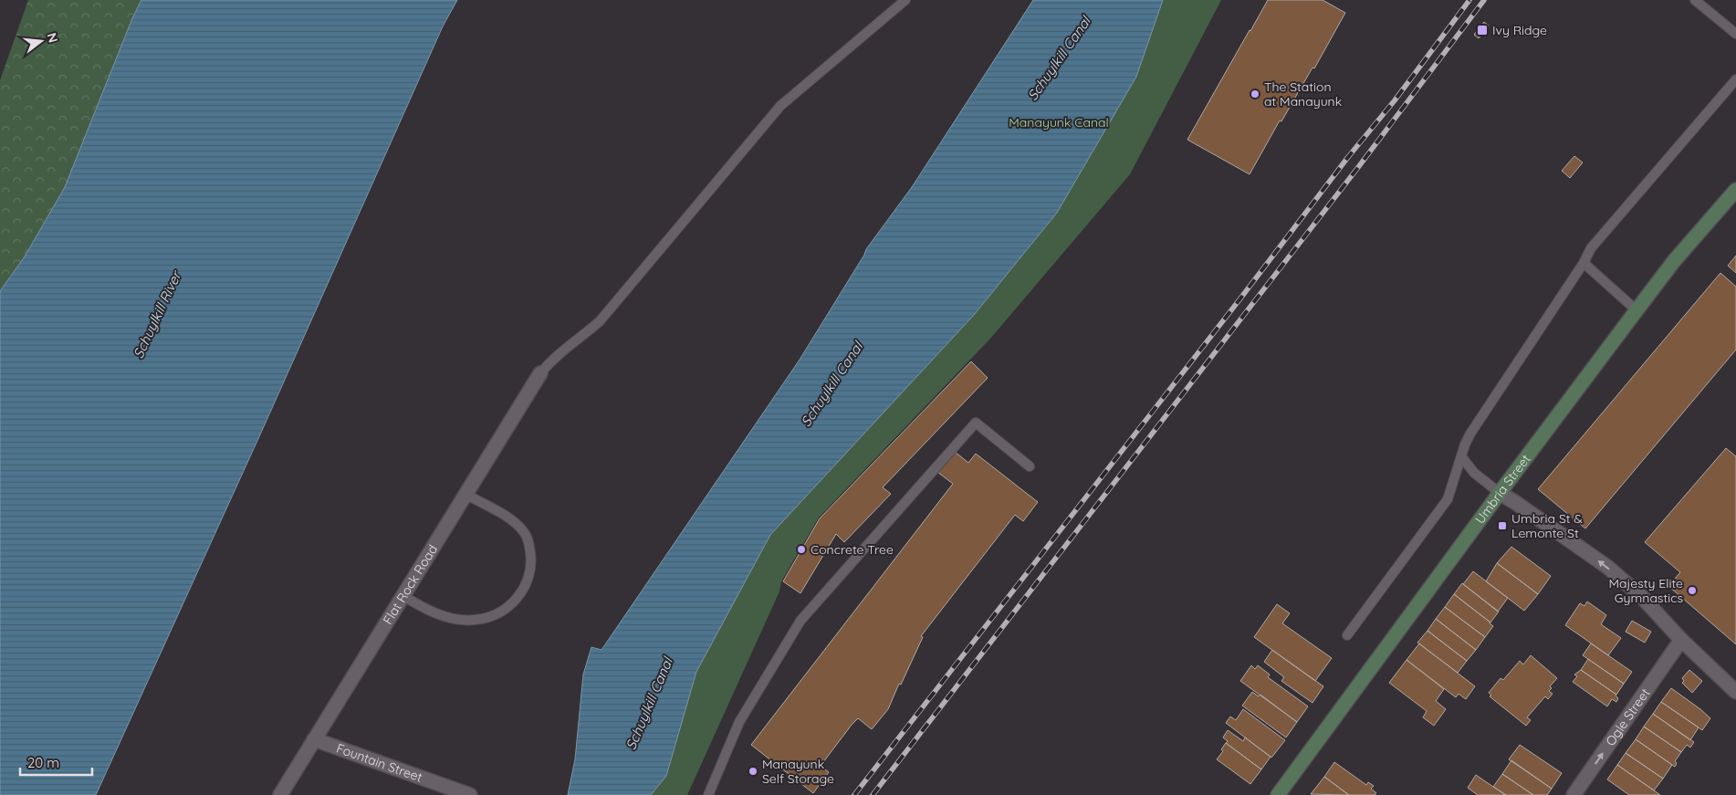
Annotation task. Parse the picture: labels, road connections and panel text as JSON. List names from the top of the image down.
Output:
{
  "streets": {
    "main road": ["Umbria Street"],
    "street": ["Flat Rock Road", "Ogle Street", "Fountain Street"]
  },
  "crossings": [
    ["Flat Rock Road", "Fountain Street"]
  ],
  "one_way": ["Ogle Street"],
  "water": ["Schuylkill Canal", "Schuylkill River"],
  "parks": ["Manayunk Canal"],
  "places": {
    "transit": ["Ivy Ridge", "Umbria St & Lemonte St"],
    "other": [
      "The Station at Manayunk",
      "Concrete Tree",
      "Majesty Elite Gymnastics",
      "Manayunk Self Storage"
    ]
  },
  "scale_bar": "20 m",
  "north": "right"
}
